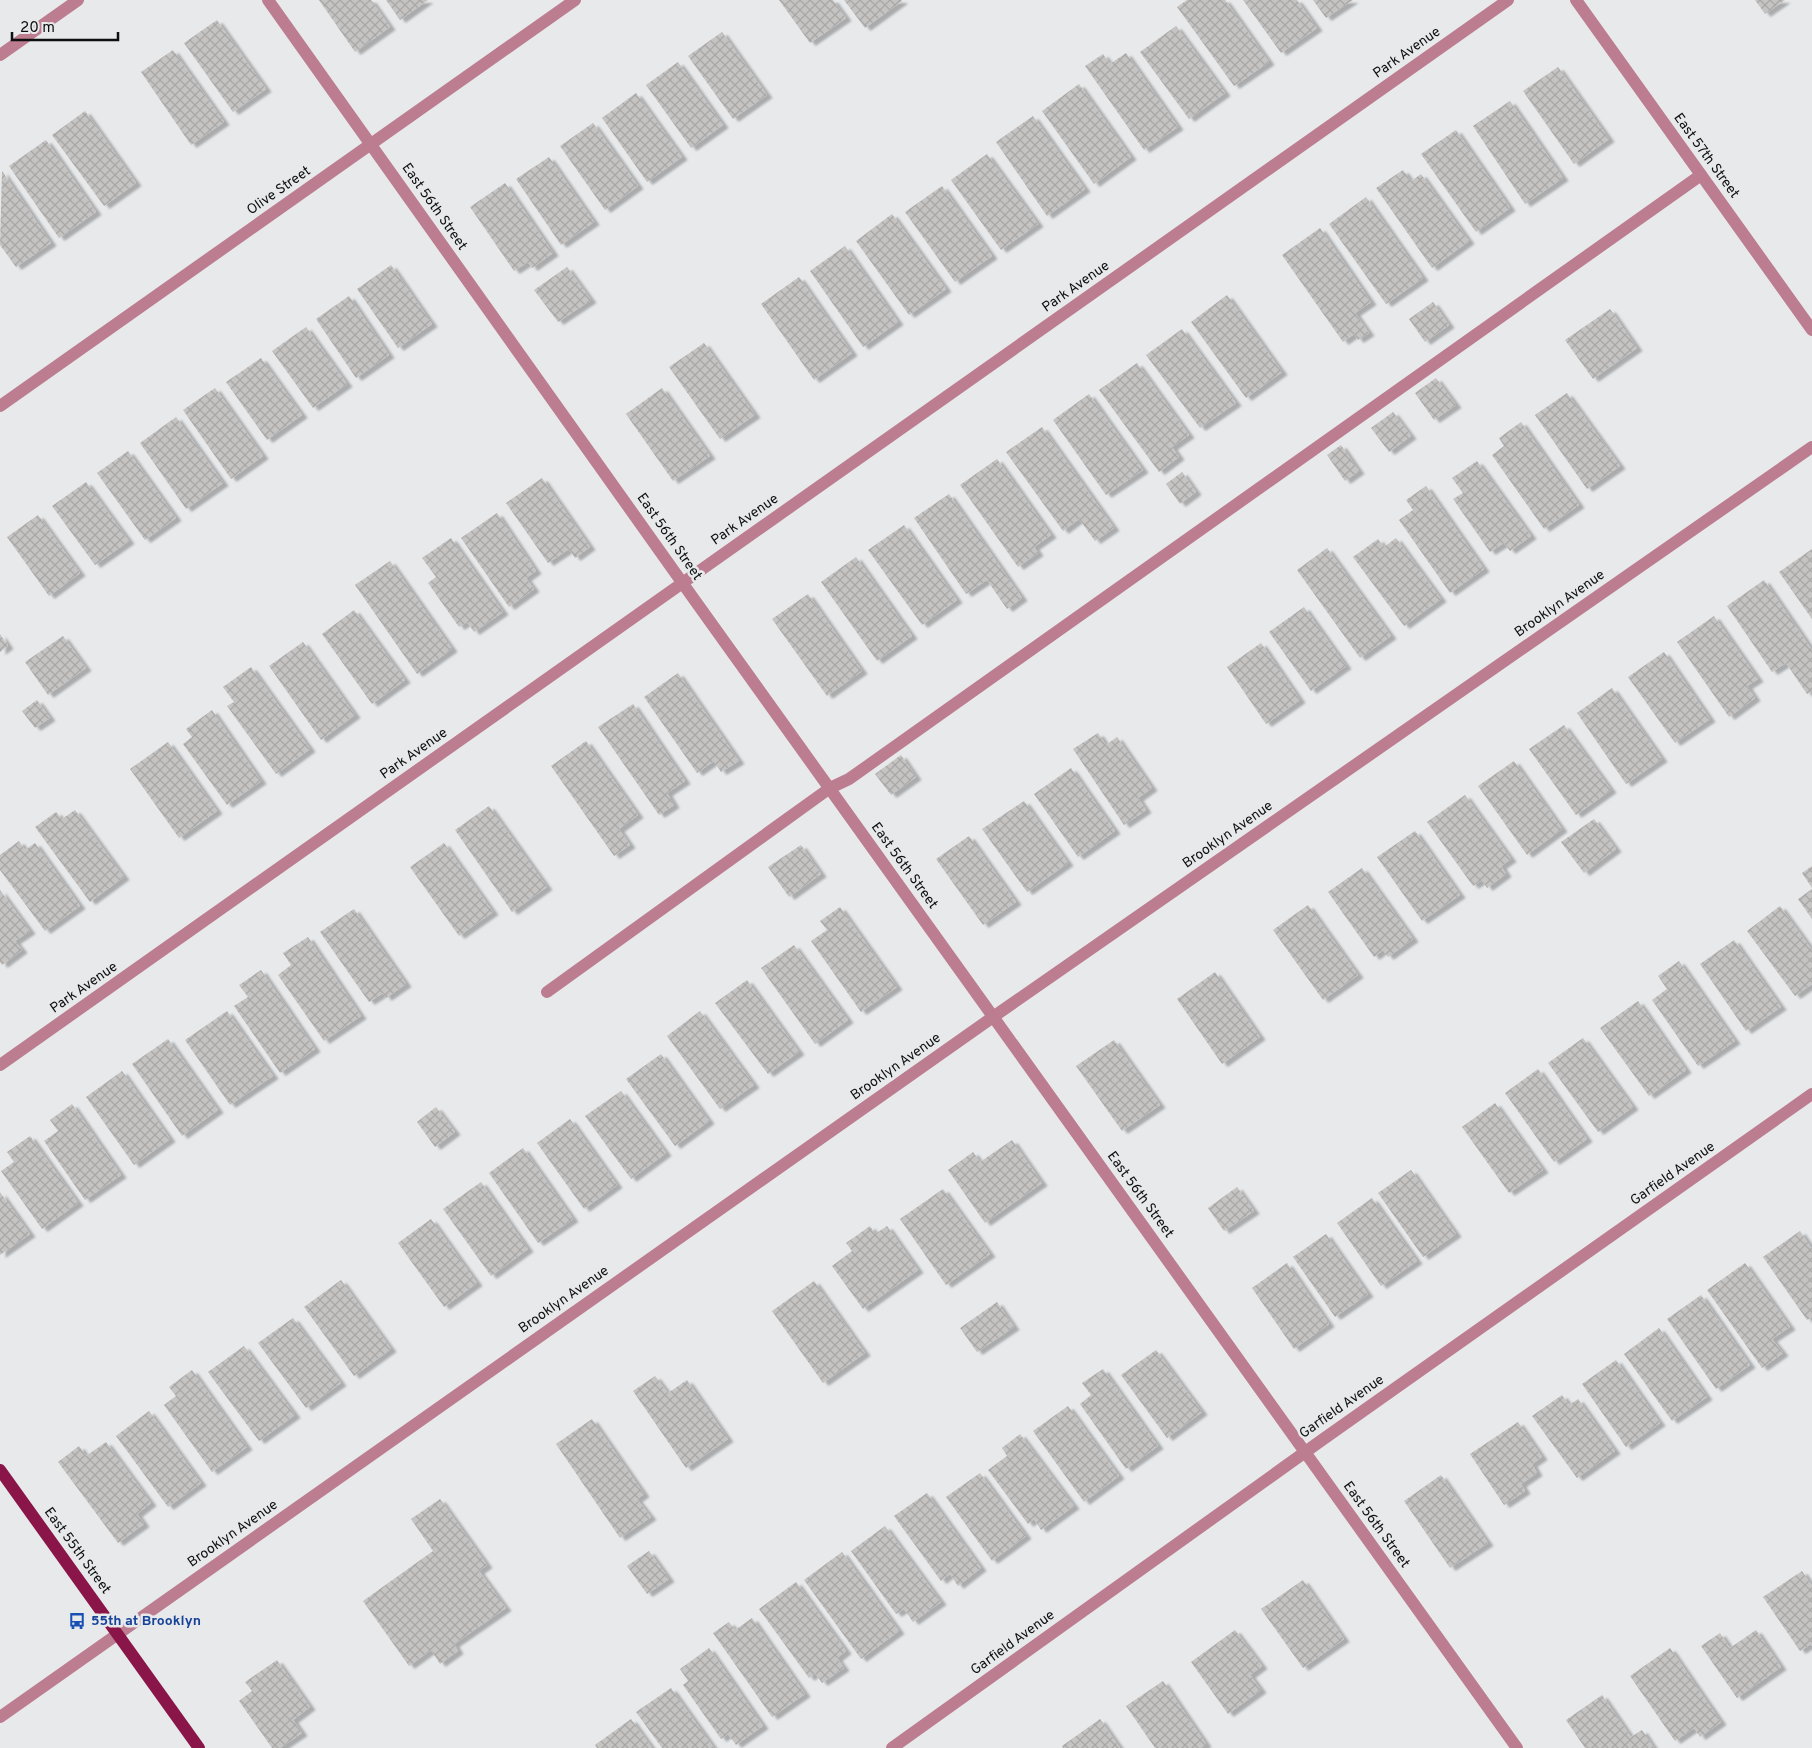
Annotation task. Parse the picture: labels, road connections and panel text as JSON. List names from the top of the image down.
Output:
{
  "streets": {
    "main road": ["East 55th Street"],
    "street": [
      "Park Avenue",
      "East 57th Street",
      "Olive Street",
      "East 56th Street",
      "Brooklyn Avenue",
      "Garfield Avenue"
    ]
  },
  "crossings": [
    ["Park Avenue", "East 56th Street"],
    ["Olive Street", "East 56th Street"],
    ["East 56th Street", "Brooklyn Avenue"],
    ["East 56th Street", "Garfield Avenue"],
    ["Brooklyn Avenue", "East 55th Street"]
  ],
  "places": {
    "bus stop": ["55th at Brooklyn"]
  },
  "scale_bar": "20 m"
}
